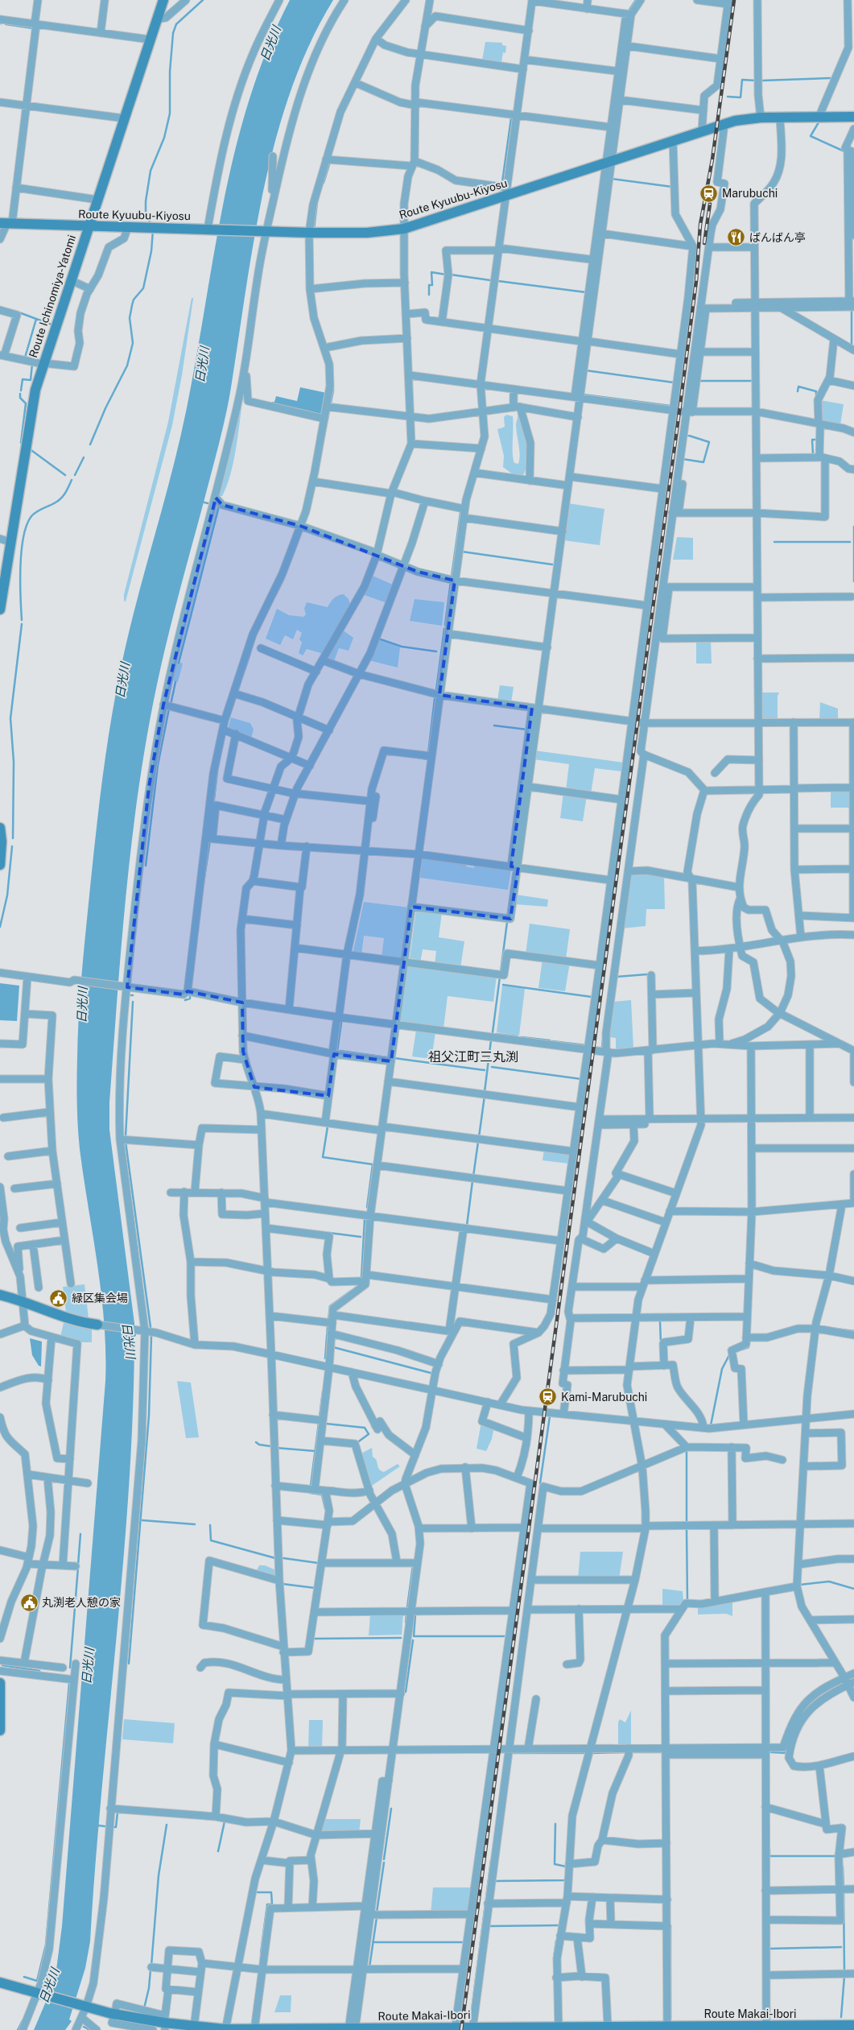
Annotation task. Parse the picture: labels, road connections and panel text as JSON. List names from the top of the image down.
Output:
{
  "streets": {
    "main road": ["Route Kyuubu-Kiyosu", "Route Ichinomiya-Yatomi", "Route Makai-Ibori"]
  },
  "crossings": [
    ["Route Kyuubu-Kiyosu", "Route Ichinomiya-Yatomi"]
  ],
  "districts": ["祖父江町三丸渕"],
  "water": ["日光川"],
  "places": {
    "station": ["Marubuchi", "Kami-Marubuchi"],
    "restaurant": ["ばんばん亭"],
    "public building": ["緑区集会場", "丸渕老人憩の家"]
  }
}
